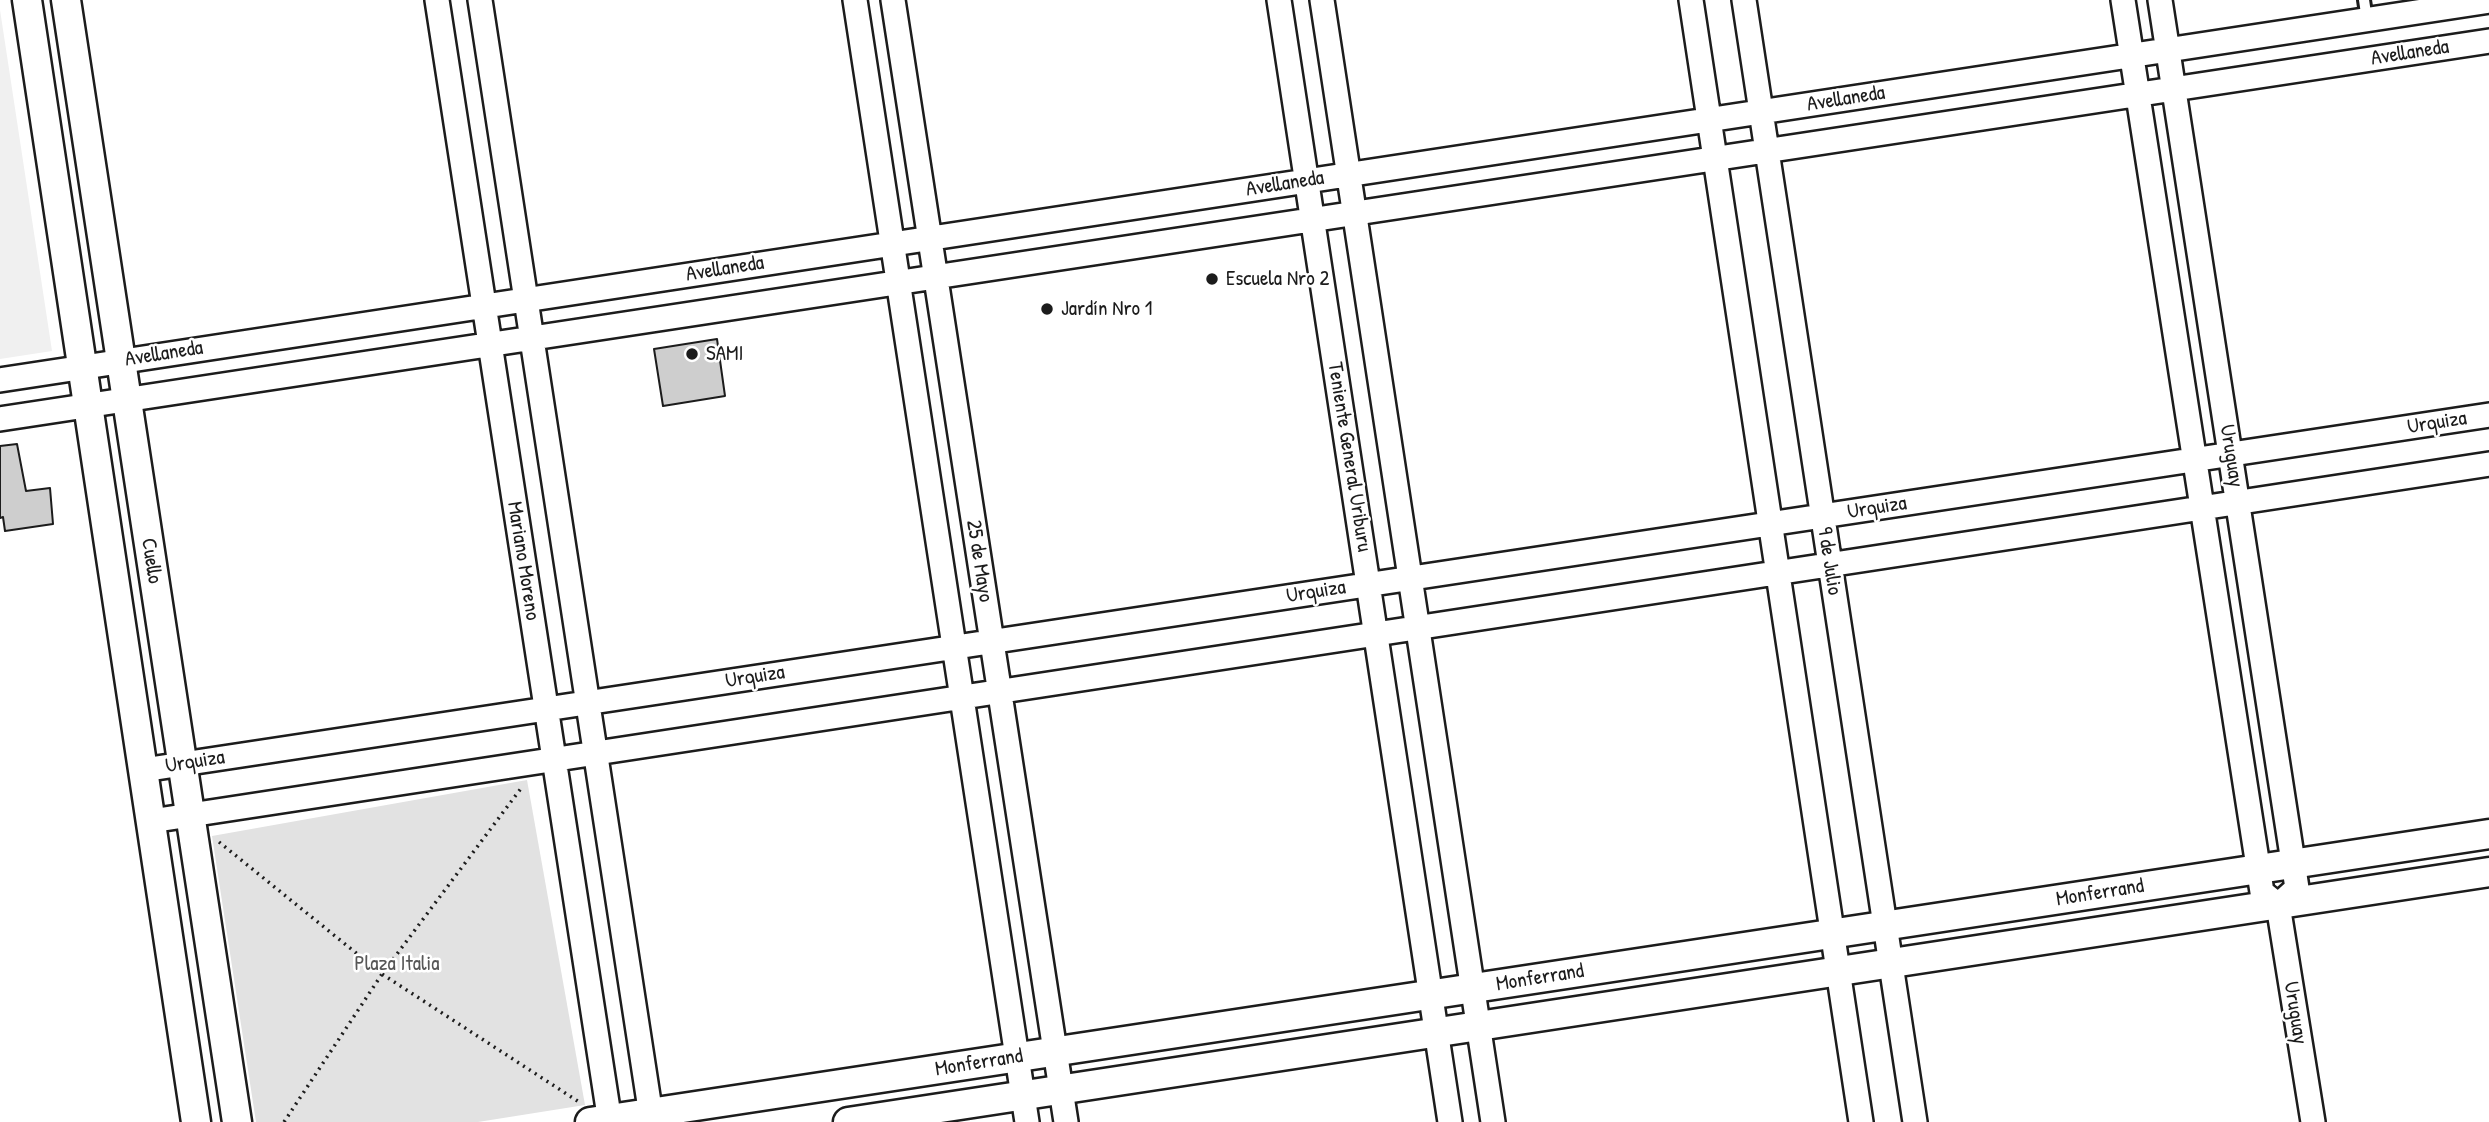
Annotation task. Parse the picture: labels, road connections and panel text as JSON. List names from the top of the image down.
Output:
{
  "streets": {
    "street": [
      "Avellaneda",
      "Urquiza",
      "Uruguay",
      "Teniente General Uriburu",
      "Cuello",
      "Mariano Moreno",
      "25 de Mayo",
      "9 de Julio",
      "Monferrand"
    ]
  },
  "crossings": [
    ["Avellaneda", "Uruguay"],
    ["Avellaneda", "Teniente General Uriburu"],
    ["Avellaneda", "Cuello"],
    ["Avellaneda", "Mariano Moreno"],
    ["Avellaneda", "25 de Mayo"],
    ["Avellaneda", "9 de Julio"],
    ["Urquiza", "Uruguay"],
    ["Urquiza", "Teniente General Uriburu"],
    ["Urquiza", "Cuello"],
    ["Urquiza", "Mariano Moreno"],
    ["Urquiza", "25 de Mayo"],
    ["Urquiza", "9 de Julio"],
    ["Uruguay", "Monferrand"],
    ["Teniente General Uriburu", "Monferrand"],
    ["Mariano Moreno", "Monferrand"],
    ["25 de Mayo", "Monferrand"],
    ["9 de Julio", "Monferrand"]
  ],
  "parks": ["Plaza Italia"],
  "places": ["Escuela Nro 2", "Jardín Nro 1", "SAMI"]
}
